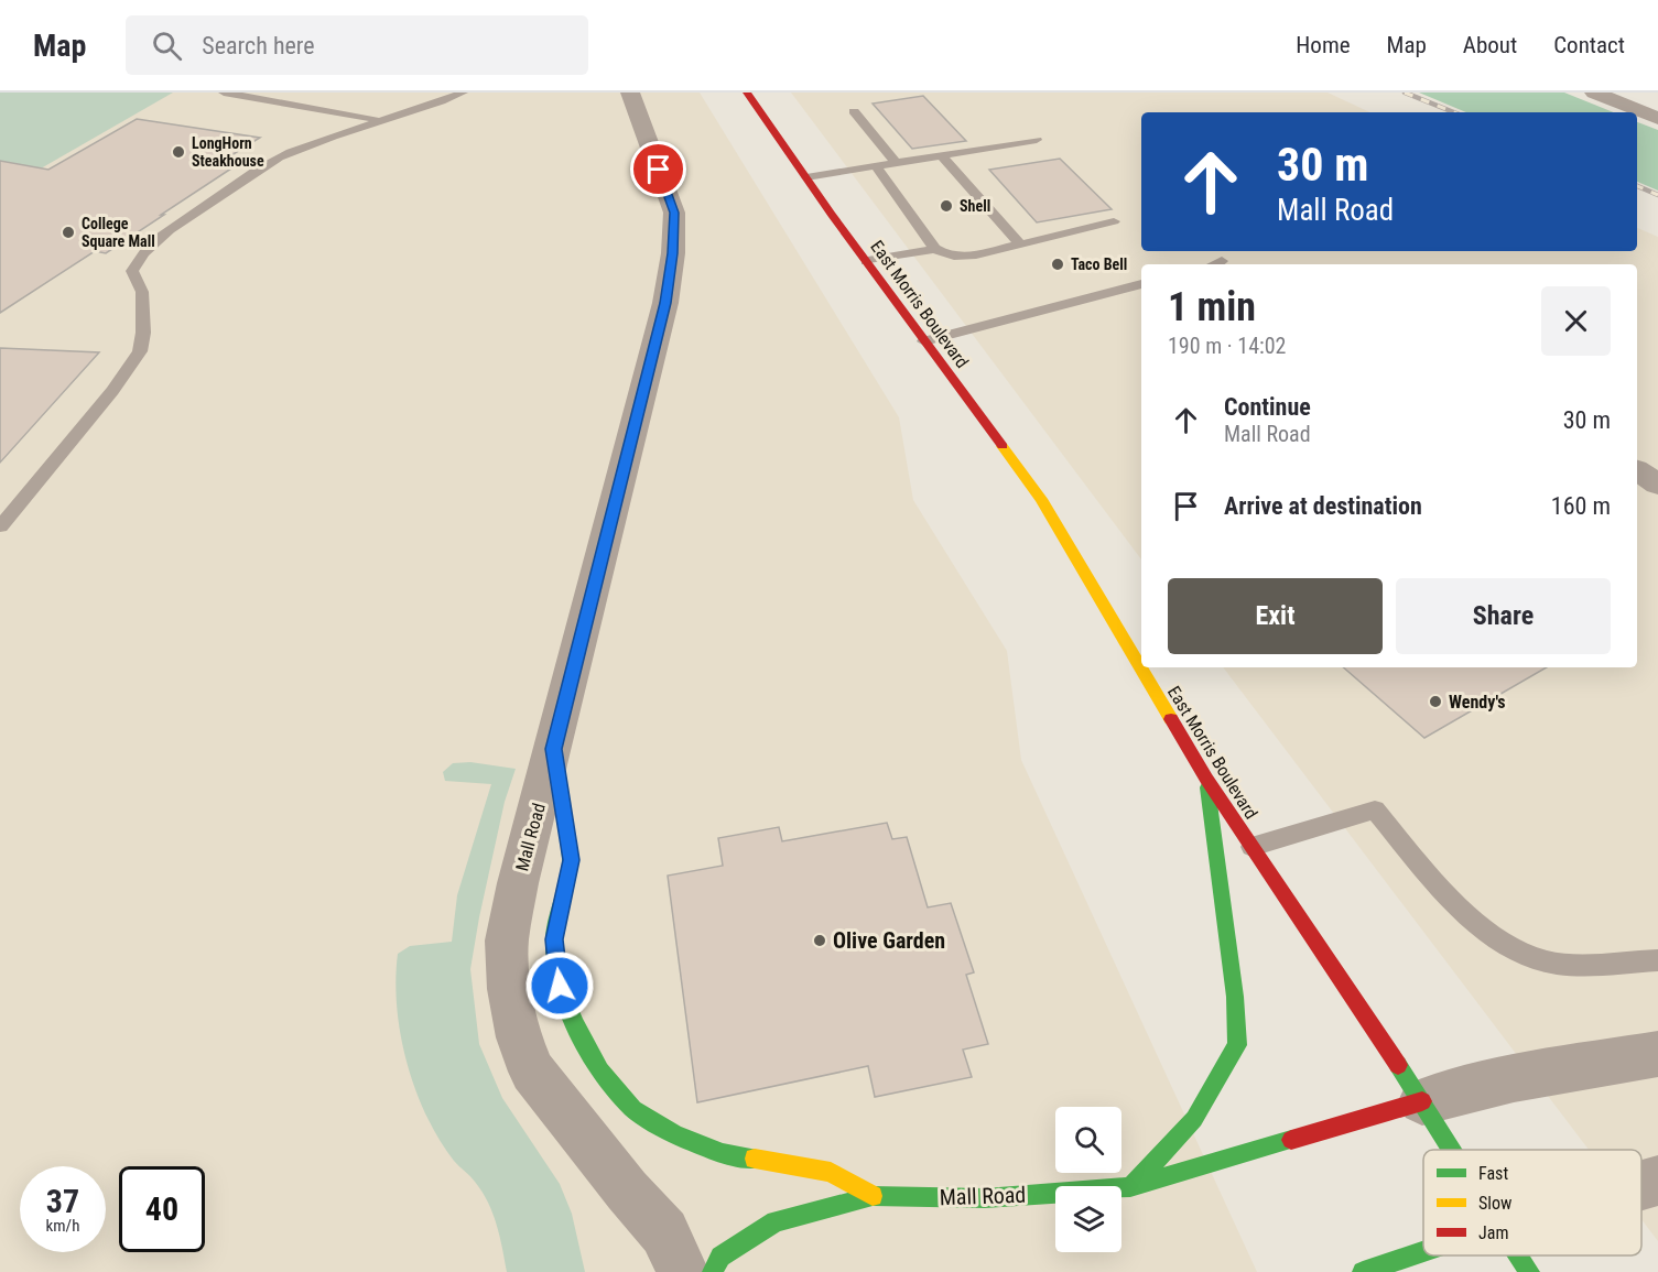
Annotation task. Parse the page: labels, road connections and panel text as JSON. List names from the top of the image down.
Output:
{
  "streets": {
    "main road": ["East Morris Boulevard", "Mall Road"]
  },
  "crossings": [
    ["East Morris Boulevard", "Mall Road"]
  ],
  "places": [
    "LongHorn Steakhouse",
    "Shell",
    "College Square Mall",
    "Taco Bell",
    "Wendy's",
    "Olive Garden"
  ],
  "legend": ["Fast", "Slow", "Jam"],
  "page": {
    "header": "Map",
    "search": "Search here",
    "nav": [
      "Home",
      "Map",
      "About",
      "Contact"
    ],
    "turn": ["30 m", "Mall Road"],
    "heading": ["1 min", "190 m · 14:02"],
    "list": [
      {
        "name": "Continue",
        "note": "Mall Road",
        "value": "30 m"
      },
      {
        "name": "Arrive at destination",
        "value": "160 m"
      }
    ],
    "buttons": ["Exit", "Share"],
    "speed": "37 km/h",
    "limit": "40"
  }
}
